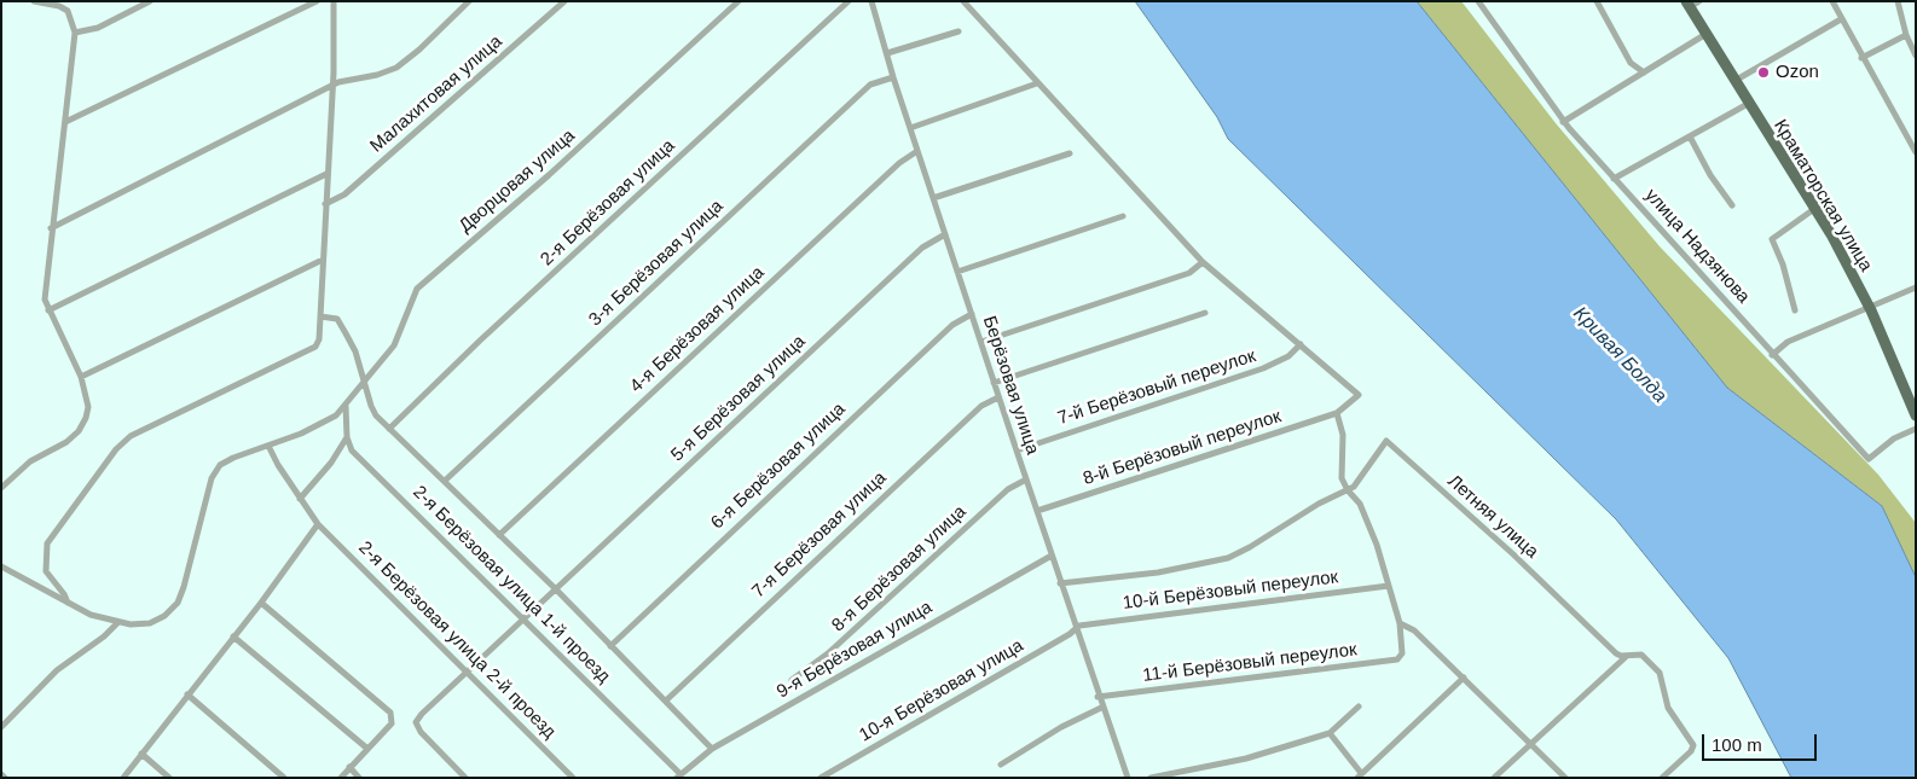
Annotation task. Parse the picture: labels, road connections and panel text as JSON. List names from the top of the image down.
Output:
{
  "streets": {
    "main road": ["Краматорская улица"],
    "street": [
      "Малахитовая улица",
      "Дворцовая улица",
      "2-я Берёзовая улица",
      "улица Надзянова",
      "3-я Берёзовая улица",
      "4-я Берёзовая улица",
      "Берёзовая улица",
      "7-й Берёзовый переулок",
      "5-я Берёзовая улица",
      "8-й Берёзовый переулок",
      "6-я Берёзовая улица",
      "Летняя улица",
      "7-я Берёзовая улица",
      "8-я Берёзовая улица",
      "2-я Берёзовая улица 1-й проезд",
      "10-й Берёзовый переулок",
      "2-я Берёзовая улица 2-й проезд",
      "9-я Берёзовая улица",
      "11-й Берёзовый переулок",
      "10-я Берёзовая улица"
    ]
  },
  "crossings": [
    ["Дворцовая улица", "2-я Берёзовая улица 2-й проезд"],
    ["3-я Берёзовая улица", "Берёзовая улица"],
    ["4-я Берёзовая улица", "Берёзовая улица"],
    ["Берёзовая улица", "7-й Берёзовый переулок"],
    ["Берёзовая улица", "5-я Берёзовая улица"],
    ["Берёзовая улица", "8-й Берёзовый переулок"],
    ["Берёзовая улица", "6-я Берёзовая улица"],
    ["Берёзовая улица", "7-я Берёзовая улица"],
    ["Берёзовая улица", "8-я Берёзовая улица"],
    ["Берёзовая улица", "10-й Берёзовый переулок"],
    ["Берёзовая улица", "9-я Берёзовая улица"],
    ["Берёзовая улица", "11-й Берёзовый переулок"],
    ["Берёзовая улица", "10-я Берёзовая улица"],
    ["5-я Берёзовая улица", "2-я Берёзовая улица 1-й проезд"],
    ["5-я Берёзовая улица", "2-я Берёзовая улица 2-й проезд"],
    ["2-я Берёзовая улица 1-й проезд", "9-я Берёзовая улица"],
    ["10-й Берёзовый переулок", "10-я Берёзовая улица"]
  ],
  "water": ["Кривая Болда"],
  "places": ["Ozon"],
  "scale_bar": "100 m"
}
